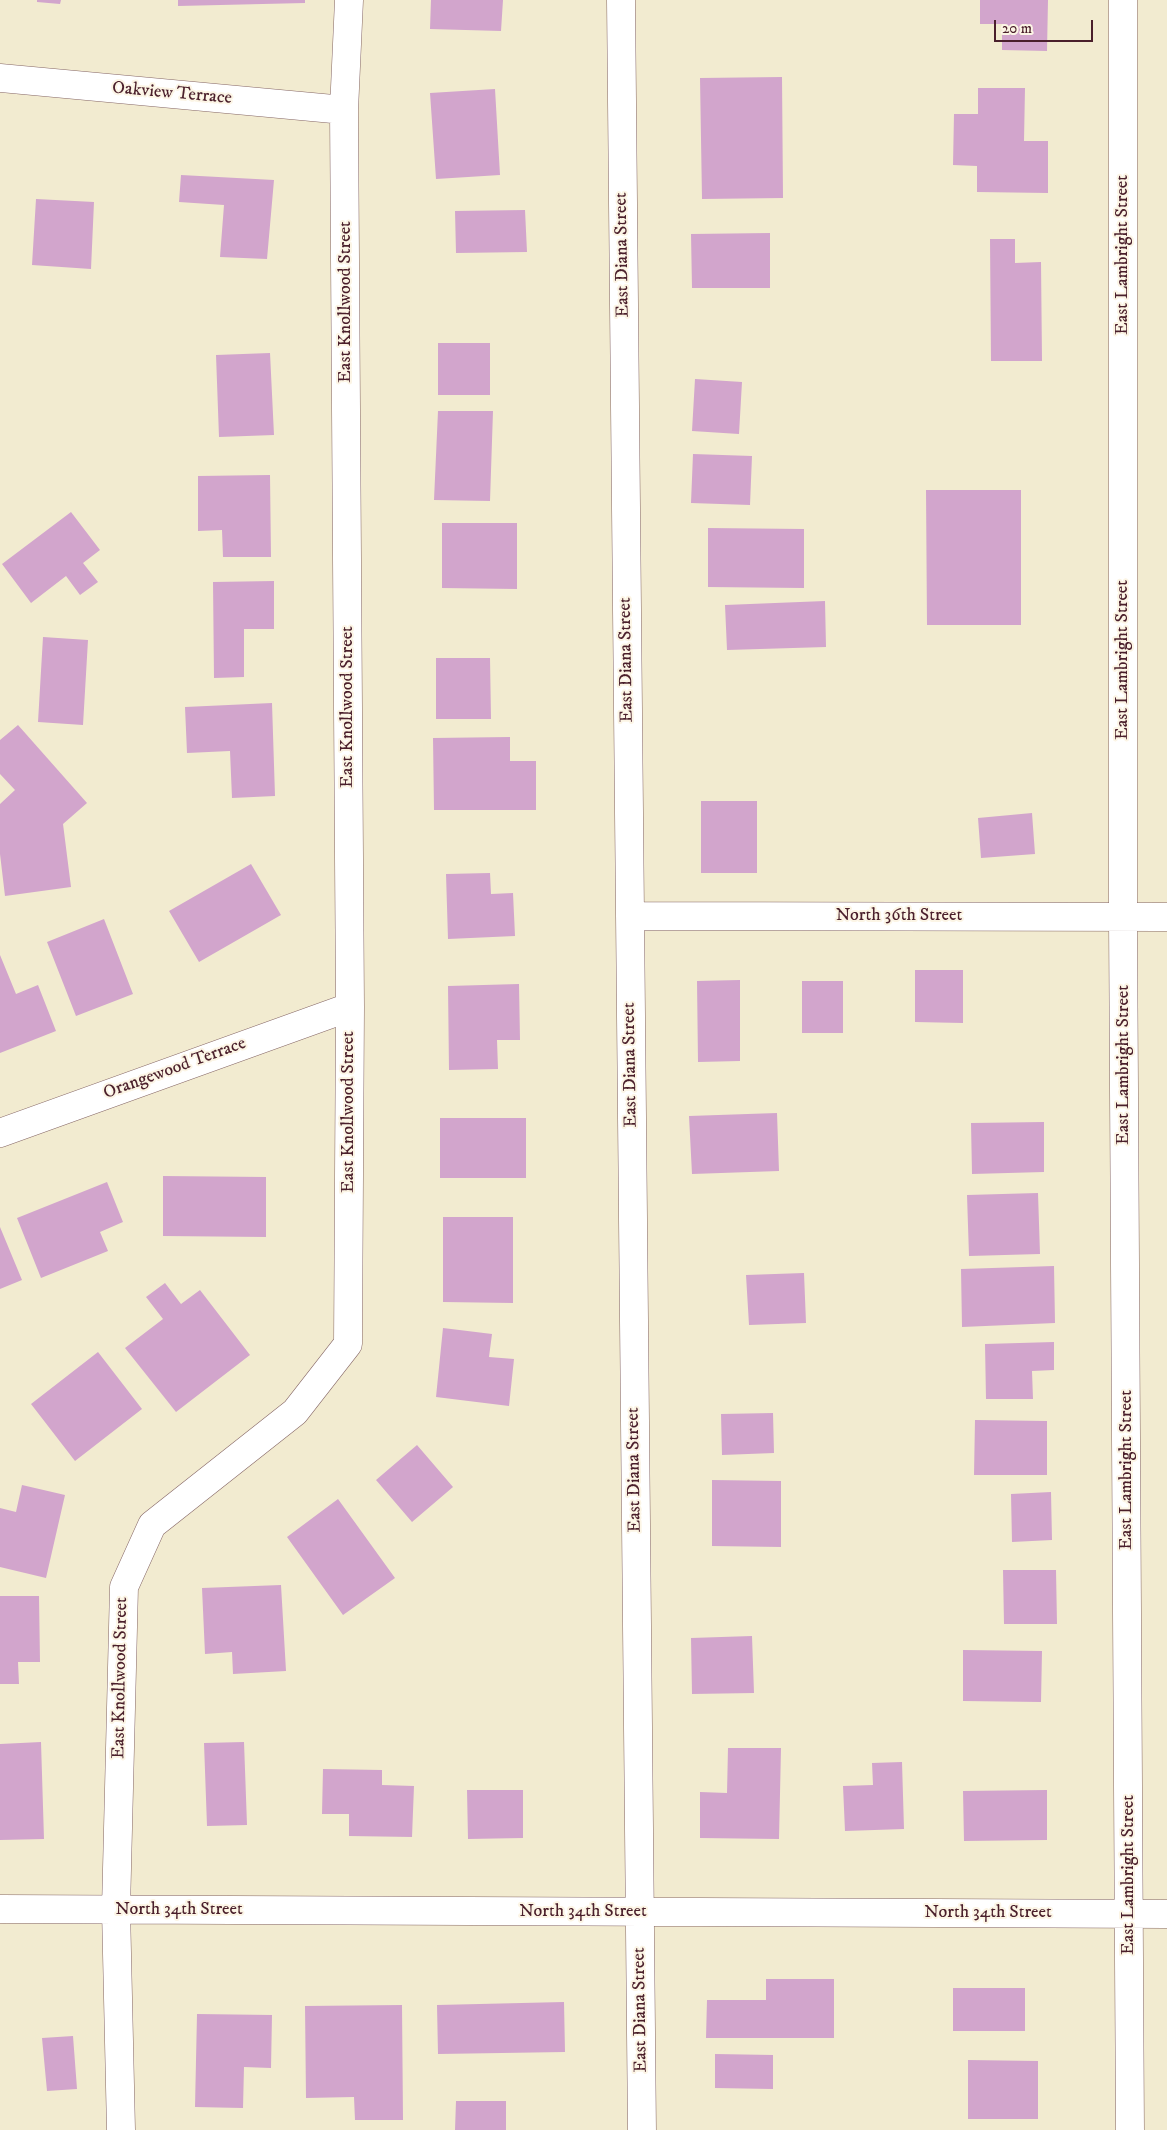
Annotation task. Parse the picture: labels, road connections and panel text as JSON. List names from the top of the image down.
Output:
{
  "streets": {
    "street": [
      "Oakview Terrace",
      "East Diana Street",
      "East Lambright Street",
      "East Knollwood Street",
      "North 36th Street",
      "Orangewood Terrace",
      "North 34th Street"
    ]
  },
  "crossings": [
    ["Oakview Terrace", "East Knollwood Street"],
    ["East Diana Street", "North 36th Street"],
    ["East Diana Street", "North 34th Street"],
    ["East Lambright Street", "North 36th Street"],
    ["East Lambright Street", "North 34th Street"],
    ["East Knollwood Street", "Orangewood Terrace"],
    ["East Knollwood Street", "North 34th Street"]
  ],
  "scale_bar": "20 m"
}
